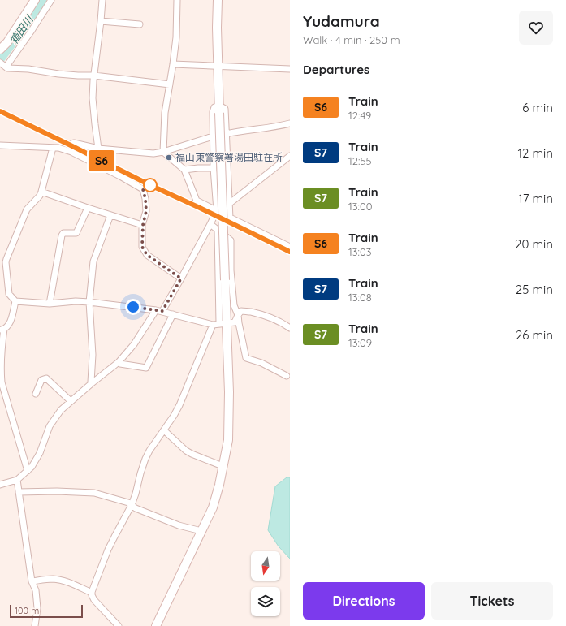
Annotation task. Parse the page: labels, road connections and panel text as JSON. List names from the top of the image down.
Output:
{
  "water": ["箱田川"],
  "places": ["福山東警察署湯田駐在所"],
  "scale_bar": "100 m",
  "north": "bottom",
  "page": {
    "on_map": "S6",
    "heading": [
      ["Yudamura", "Walk · 4 min · 250 m"],
      "Departures"
    ],
    "list": [
      {
        "mark": "S6",
        "name": "Train",
        "note": "12:49",
        "value": "6 min"
      },
      {
        "mark": "S7",
        "name": "Train",
        "note": "12:55",
        "value": "12 min"
      },
      {
        "mark": "S7",
        "name": "Train",
        "note": "13:00",
        "value": "17 min"
      },
      {
        "mark": "S6",
        "name": "Train",
        "note": "13:03",
        "value": "20 min"
      },
      {
        "mark": "S7",
        "name": "Train",
        "note": "13:08",
        "value": "25 min"
      },
      {
        "mark": "S7",
        "name": "Train",
        "note": "13:09",
        "value": "26 min"
      }
    ],
    "buttons": ["Directions", "Tickets"],
    "scale": "100 m"
  }
}
